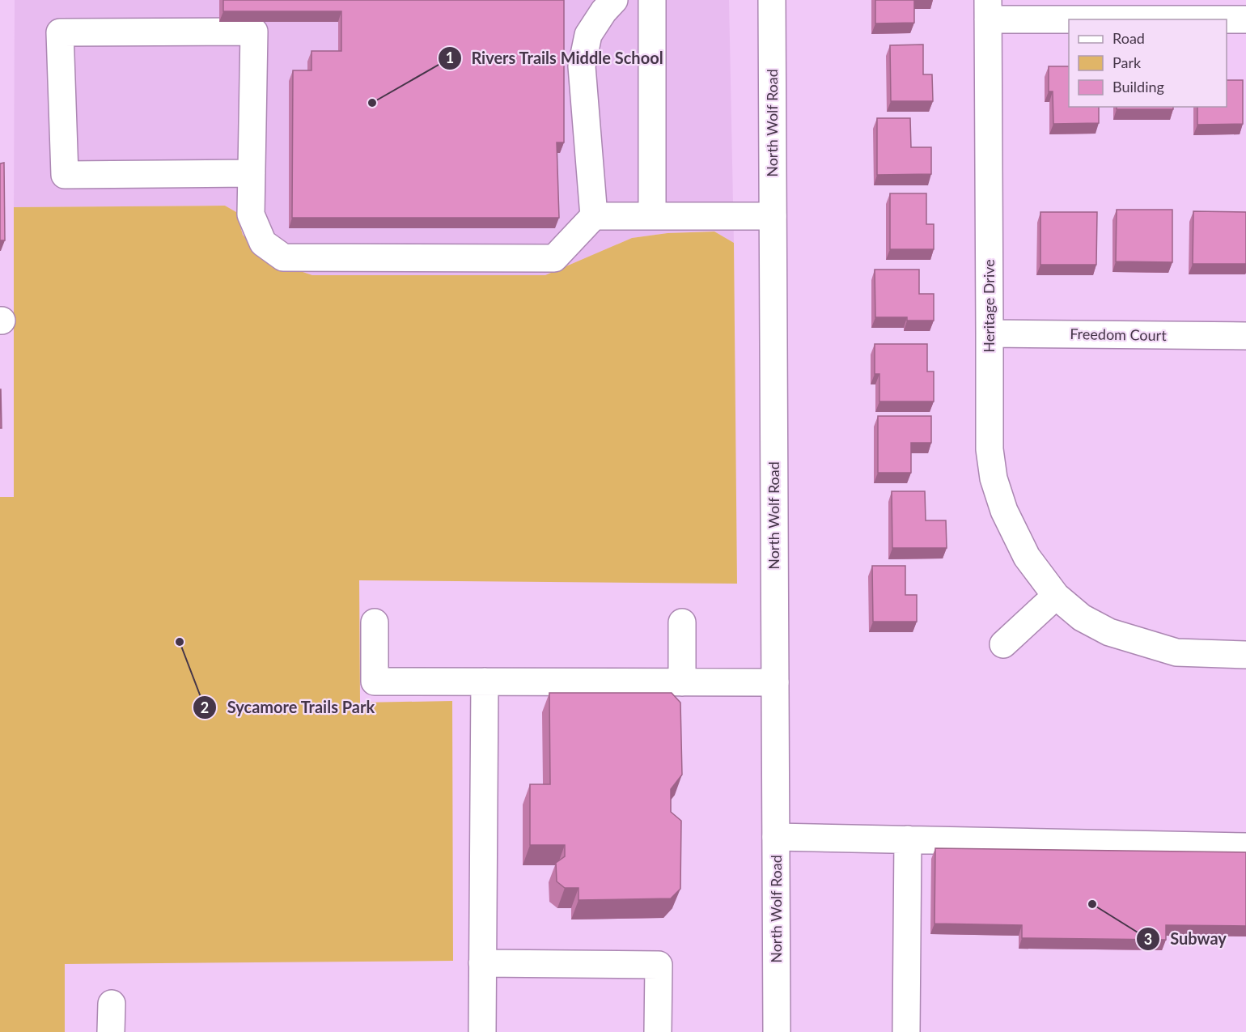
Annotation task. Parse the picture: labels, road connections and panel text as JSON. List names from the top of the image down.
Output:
{
  "streets": {
    "street": ["North Wolf Road", "Heritage Drive", "Freedom Court"]
  },
  "crossings": [
    ["Heritage Drive", "Freedom Court"]
  ],
  "places": ["Rivers Trails Middle School", "Sycamore Trails Park", "Subway"],
  "legend": ["Road", "Park", "Building"]
}
